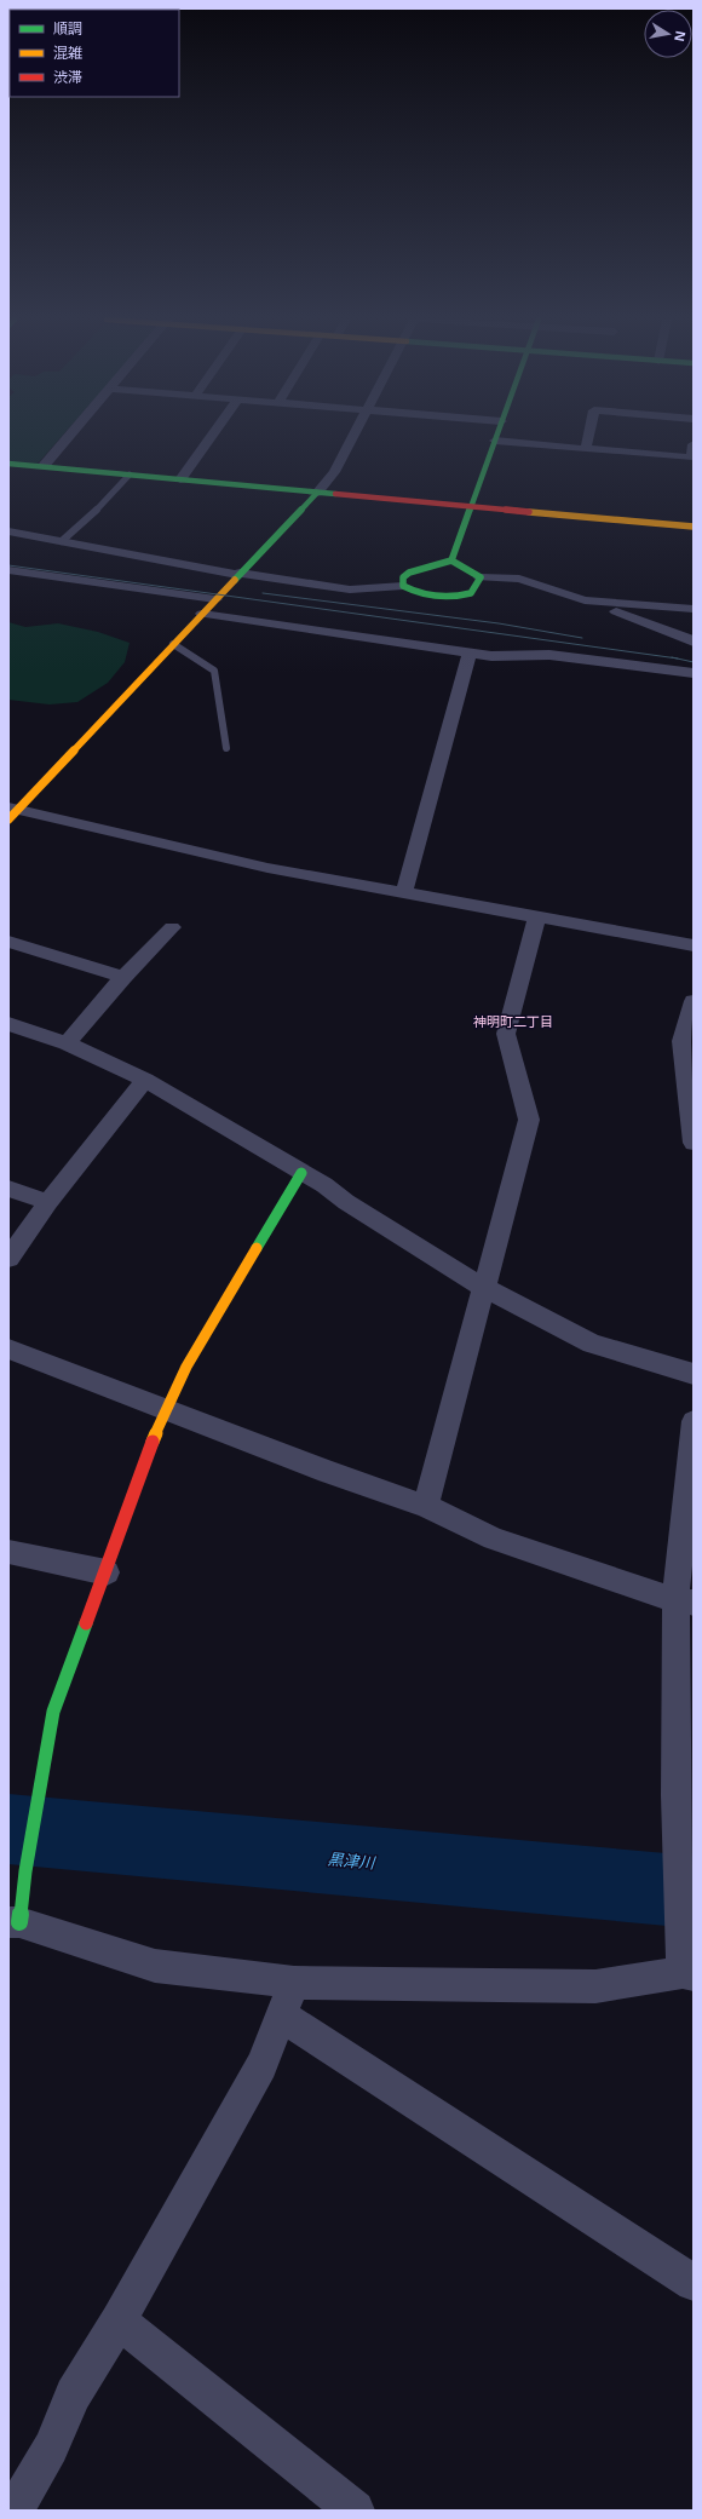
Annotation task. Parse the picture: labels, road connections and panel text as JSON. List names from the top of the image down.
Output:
{
  "districts": ["神明町二丁目"],
  "water": ["黒津川"],
  "legend": ["順調", "混雑", "渋滞"],
  "north": "right"
}
